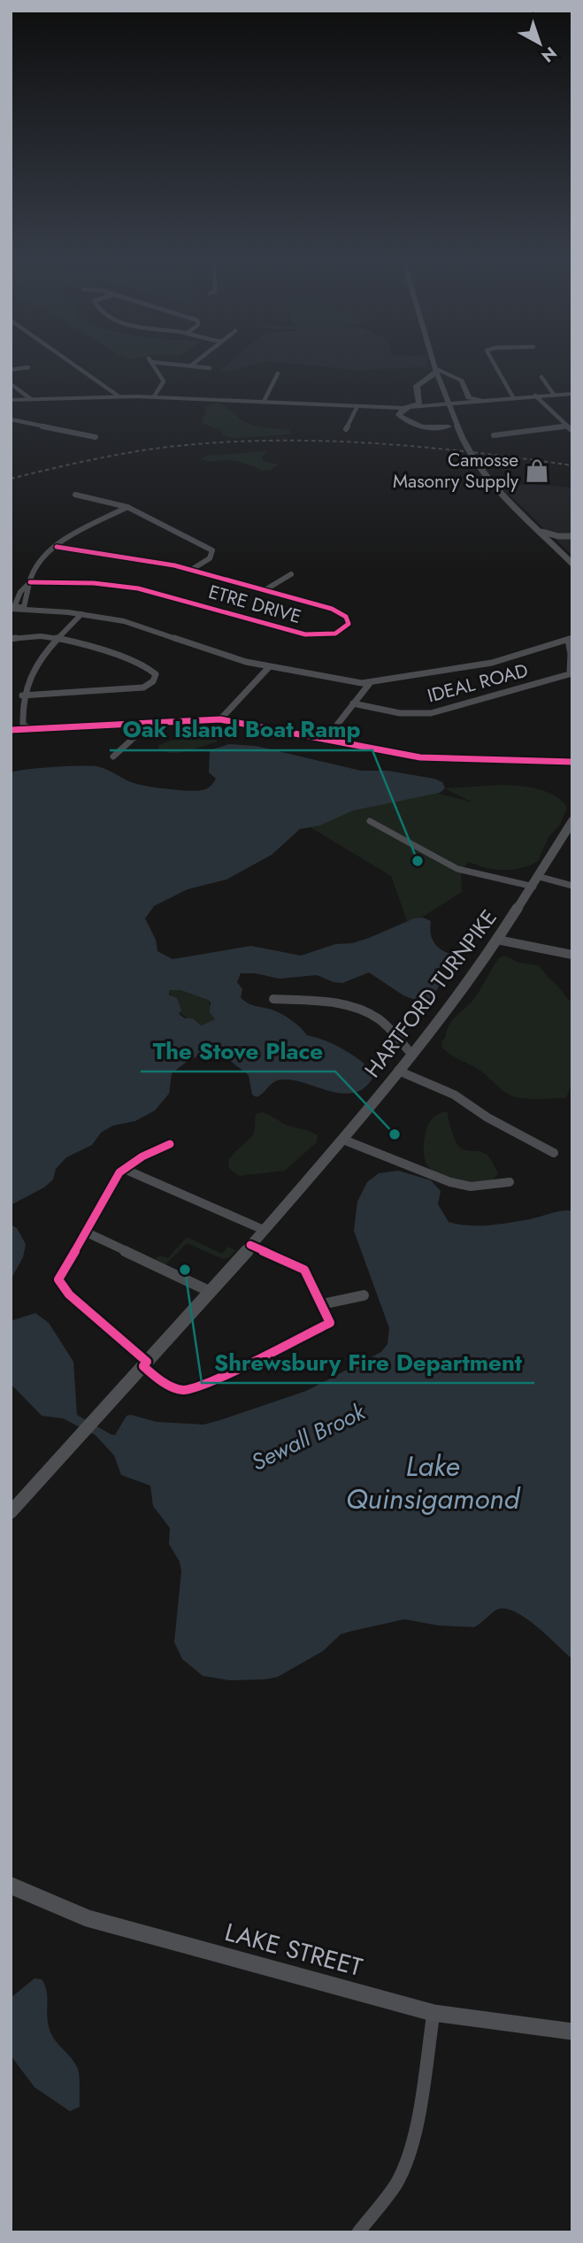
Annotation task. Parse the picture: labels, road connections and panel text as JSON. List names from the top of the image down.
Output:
{
  "streets": {
    "main road": ["HARTFORD TURNPIKE", "LAKE STREET"],
    "street": ["ETRE DRIVE", "IDEAL ROAD"]
  },
  "water": ["Sewall Brook", "Lake Quinsigamond"],
  "places": {
    "shop": ["Camosse Masonry Supply"],
    "other": ["Oak Island Boat Ramp", "The Stove Place", "Shrewsbury Fire Department"]
  },
  "north": "bottom right"
}
